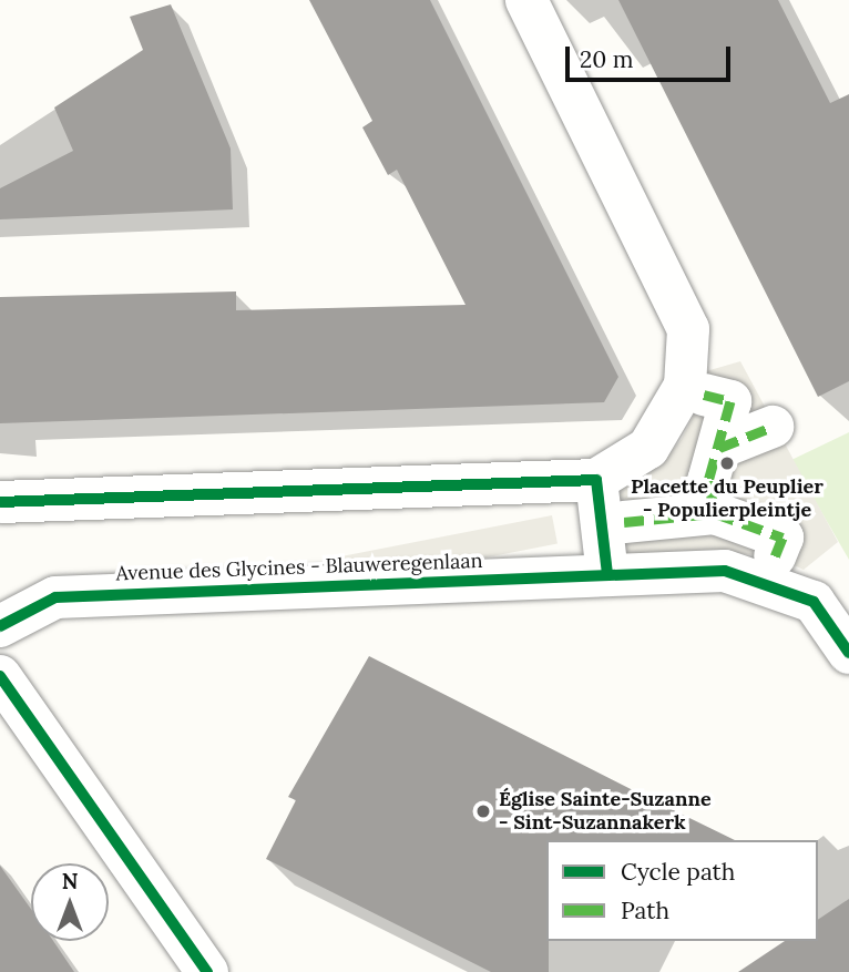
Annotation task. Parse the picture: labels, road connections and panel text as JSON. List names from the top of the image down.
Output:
{
  "streets": {
    "street": ["Avenue des Glycines - Blauweregenlaan"]
  },
  "places": ["Placette du Peuplier - Populierpleintje", "Église Sainte-Suzanne - Sint-Suzannakerk"],
  "legend": ["Cycle path", "Path"],
  "scale_bar": "20 m",
  "north": "top"
}
